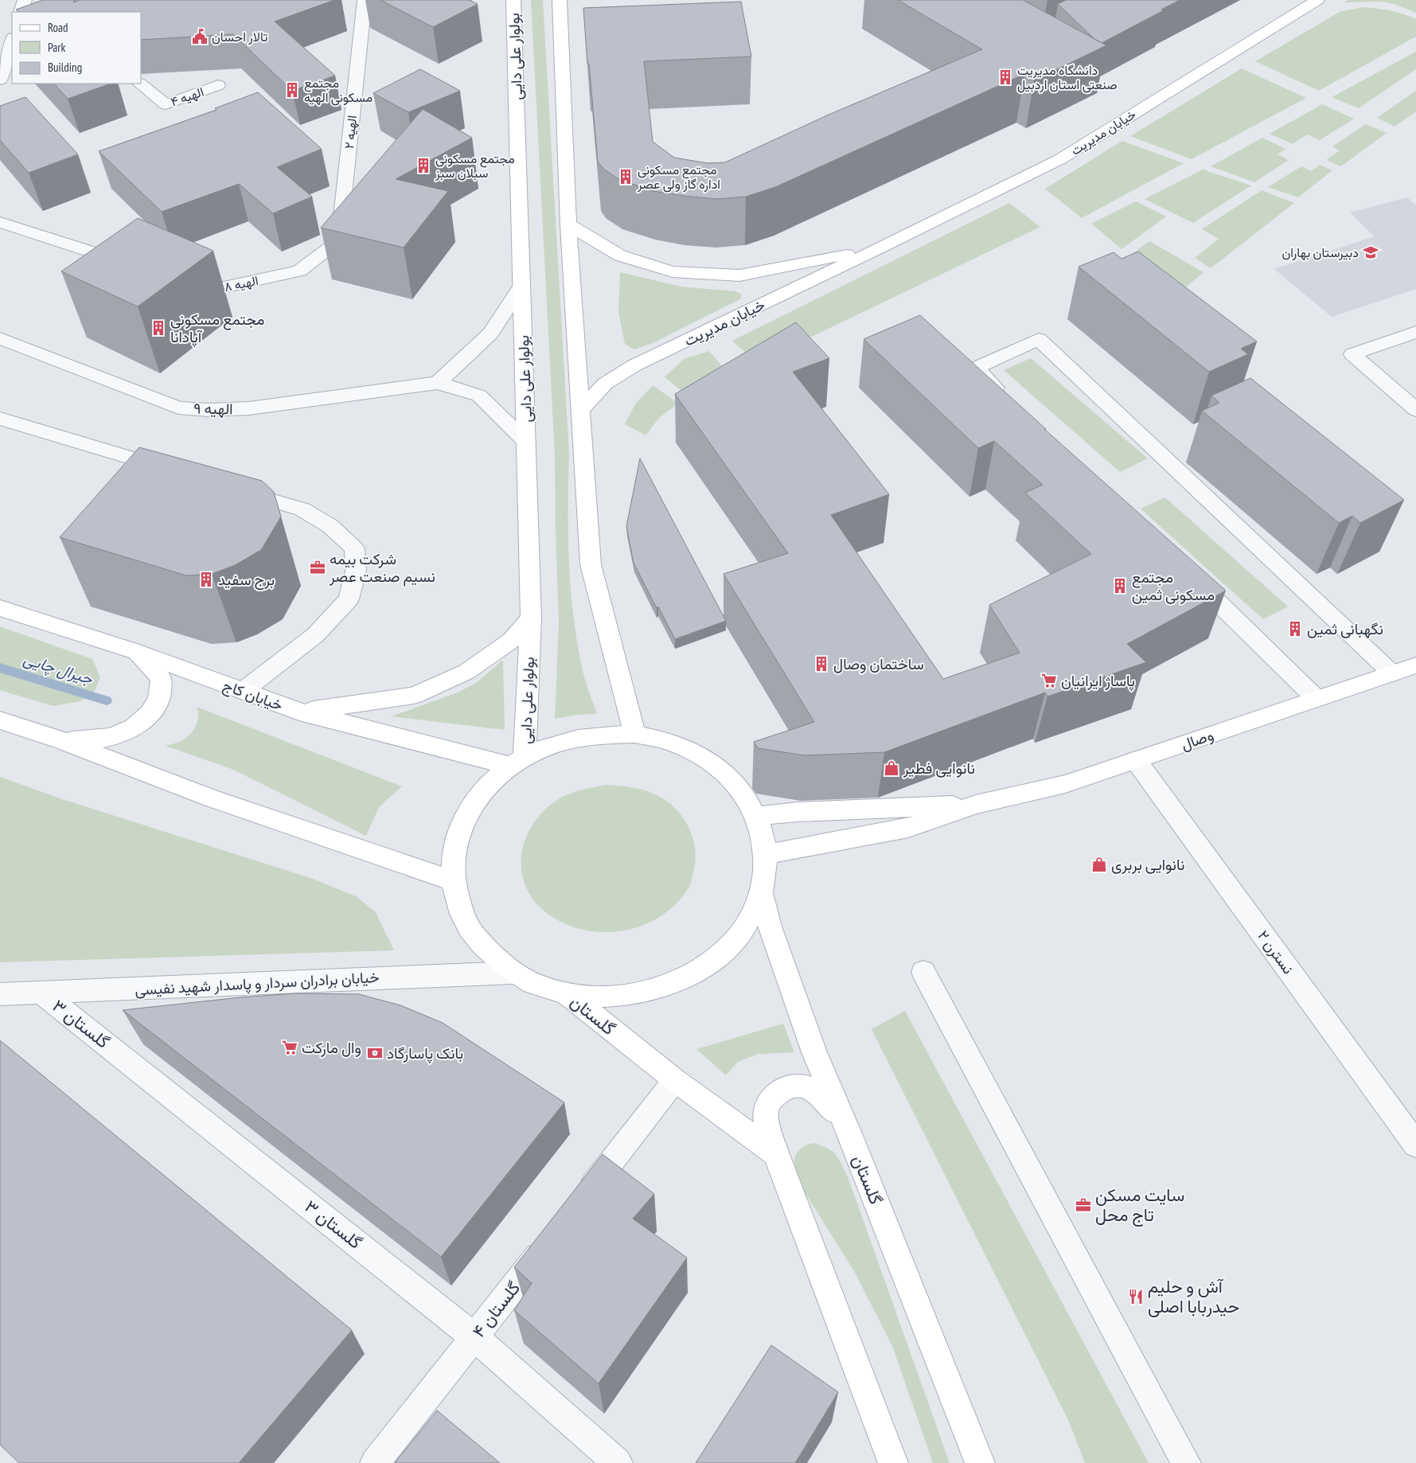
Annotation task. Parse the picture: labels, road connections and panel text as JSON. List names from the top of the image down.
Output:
{
  "streets": {
    "main road": [
      "بولوار علی دایی",
      "خیابان مدیریت",
      "خیابان کاج",
      "وصال",
      "گلستان"
    ],
    "street": [
      "الهیه ۴",
      "الهیه ۲",
      "الهیه ۸",
      "الهیه ۹",
      "نسترن ۲",
      "خیابان برادران سردار و پاسدار شهید نفیسی",
      "گلستان ۳",
      "گلستان ۴"
    ]
  },
  "crossings": [
    ["بولوار علی دایی", "خیابان کاج"],
    ["الهیه ۲", "الهیه ۸"],
    ["وصال", "نسترن ۲"],
    ["خیابان برادران سردار و پاسدار شهید نفیسی", "گلستان ۳"],
    ["گلستان ۳", "گلستان ۴"]
  ],
  "water": ["جیرال چایی"],
  "places": {
    "public building": ["تالار احسان"],
    "building": [
      "دانشگاه مدیریت صنعتی استان اردبیل",
      "مجتمع مسکونی الهیه",
      "مجتمع مسکونی سبلان سبز",
      "مجتمع مسکونی اداره گاز ولی عصر",
      "مجتمع مسکونی آپادانا",
      "برج سفید",
      "مجتمع مسکونی ثمین",
      "نگهبانی ثمین",
      "ساختمان وصال"
    ],
    "school or university": ["دبیرستان بهاران"],
    "office": ["شرکت بیمه نسیم صنعت عصر", "سایت مسکن تاج محل"],
    "supermarket": ["پاساژ ایرانیان", "وال مارکت"],
    "shop": ["نانوایی فطیر", "نانوایی بربری"],
    "bank": ["بانک پاسارگاد"],
    "restaurant": ["آش و حلیم حیدربابا اصلی"]
  },
  "legend": ["Road", "Park", "Building"]
}
